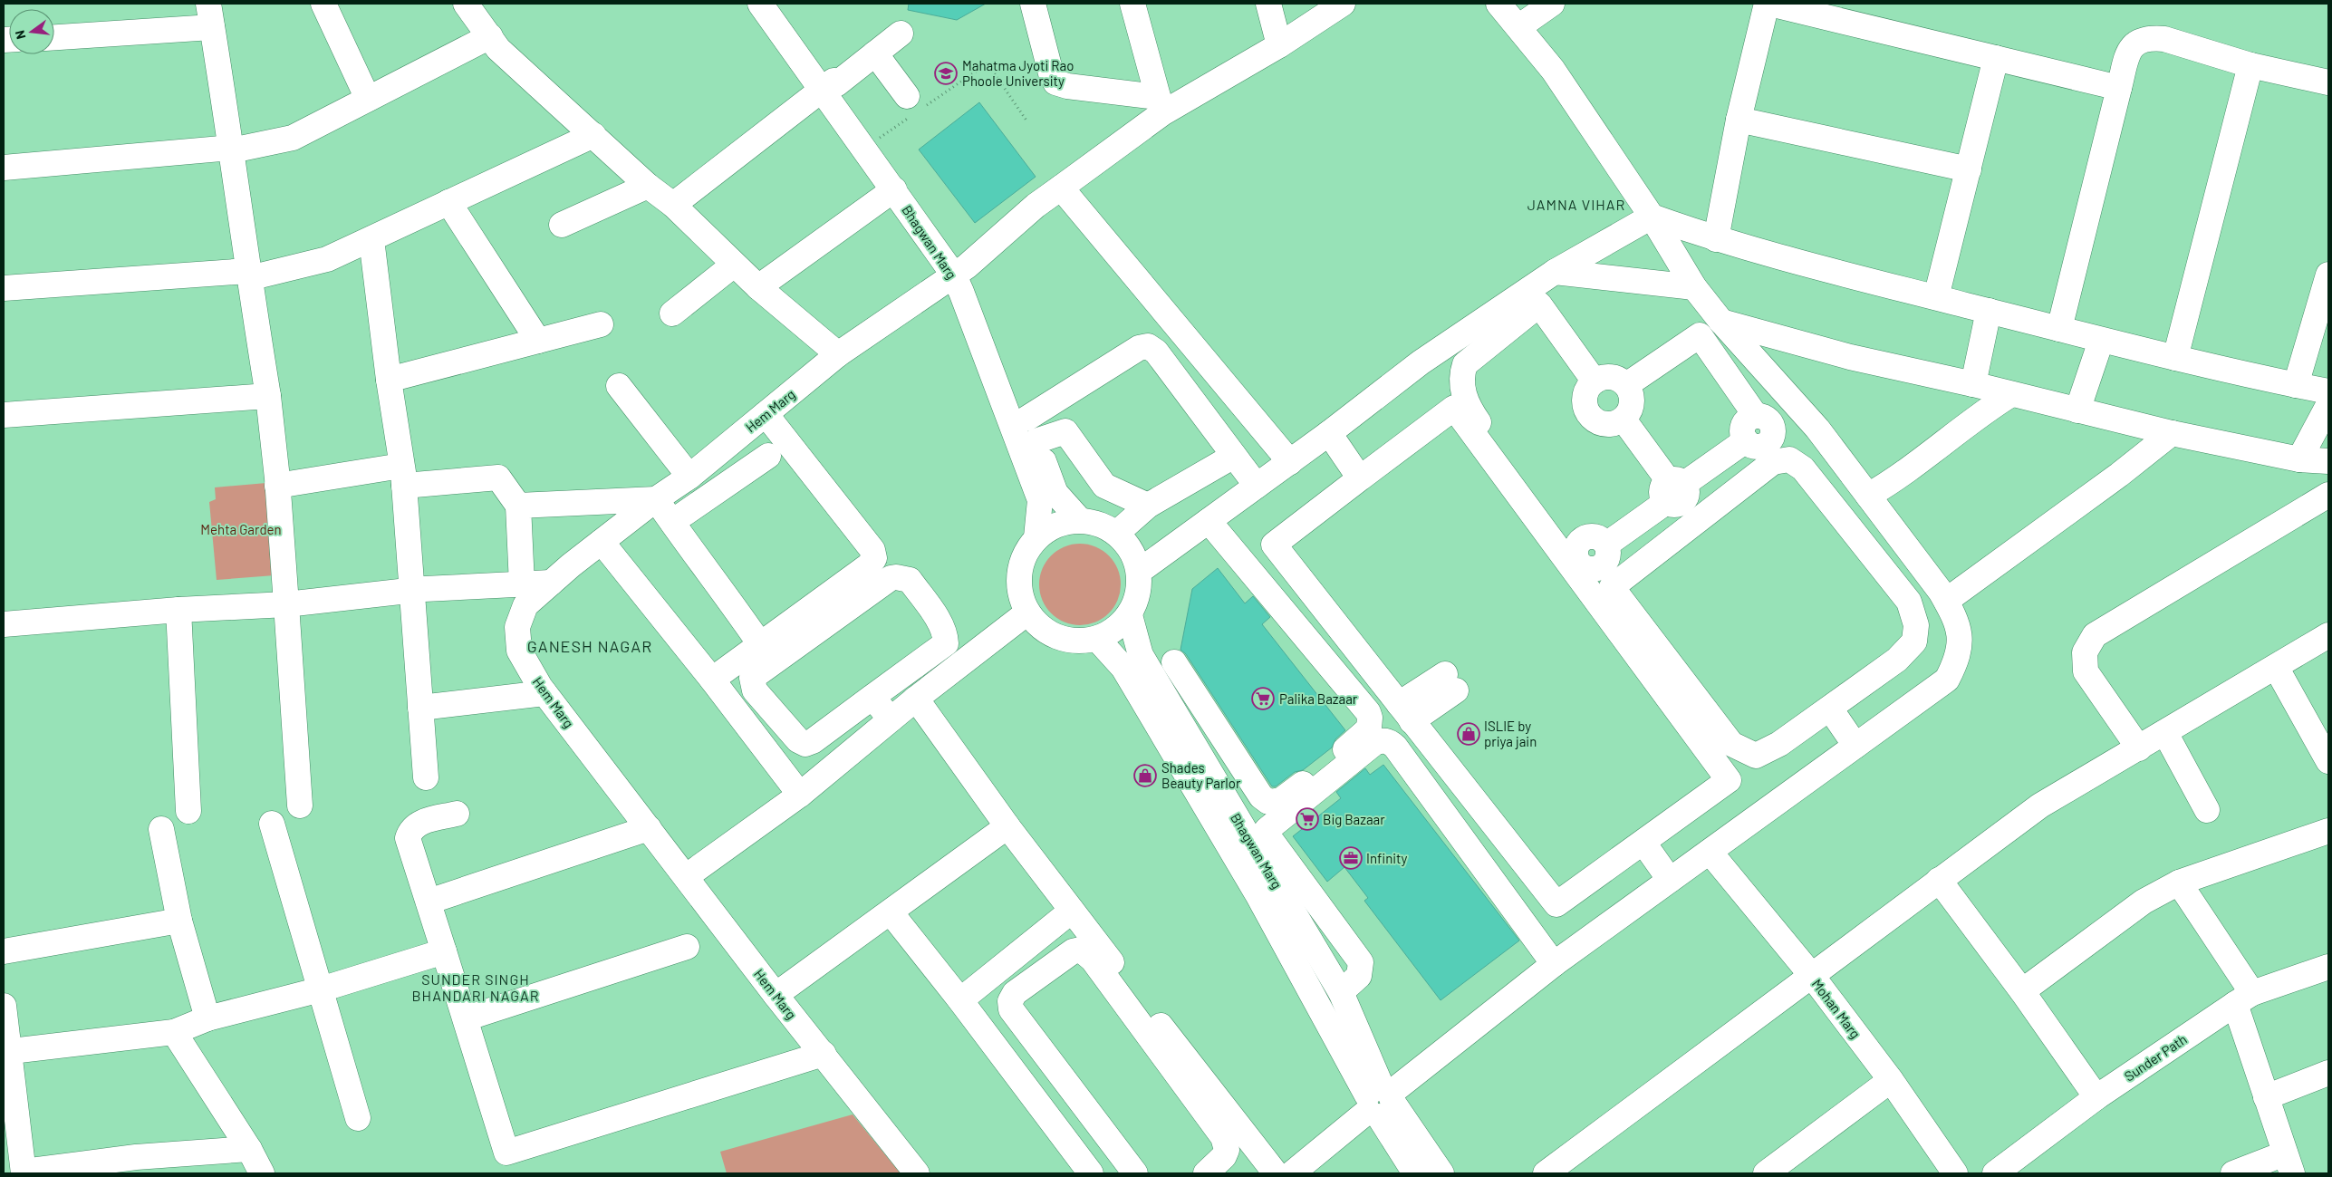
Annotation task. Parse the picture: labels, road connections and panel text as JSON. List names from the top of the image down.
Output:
{
  "streets": {
    "street": [
      "Bhagwan Marg",
      "Hem Marg",
      "Mohan Marg",
      "Sunder Path"
    ]
  },
  "crossings": [
    ["Bhagwan Marg", "Hem Marg"]
  ],
  "districts": ["JAMNA VIHAR", "GANESH NAGAR", "SUNDER SINGH BHANDARI NAGAR"],
  "parks": ["Mehta Garden"],
  "places": {
    "school or university": ["Mahatma Jyoti Rao Phoole University"],
    "supermarket": ["Palika Bazaar", "Big Bazaar"],
    "shop": ["ISLIE by priya jain", "Shades Beauty Parlor"],
    "office": ["Infinity"]
  },
  "north": "left"
}
